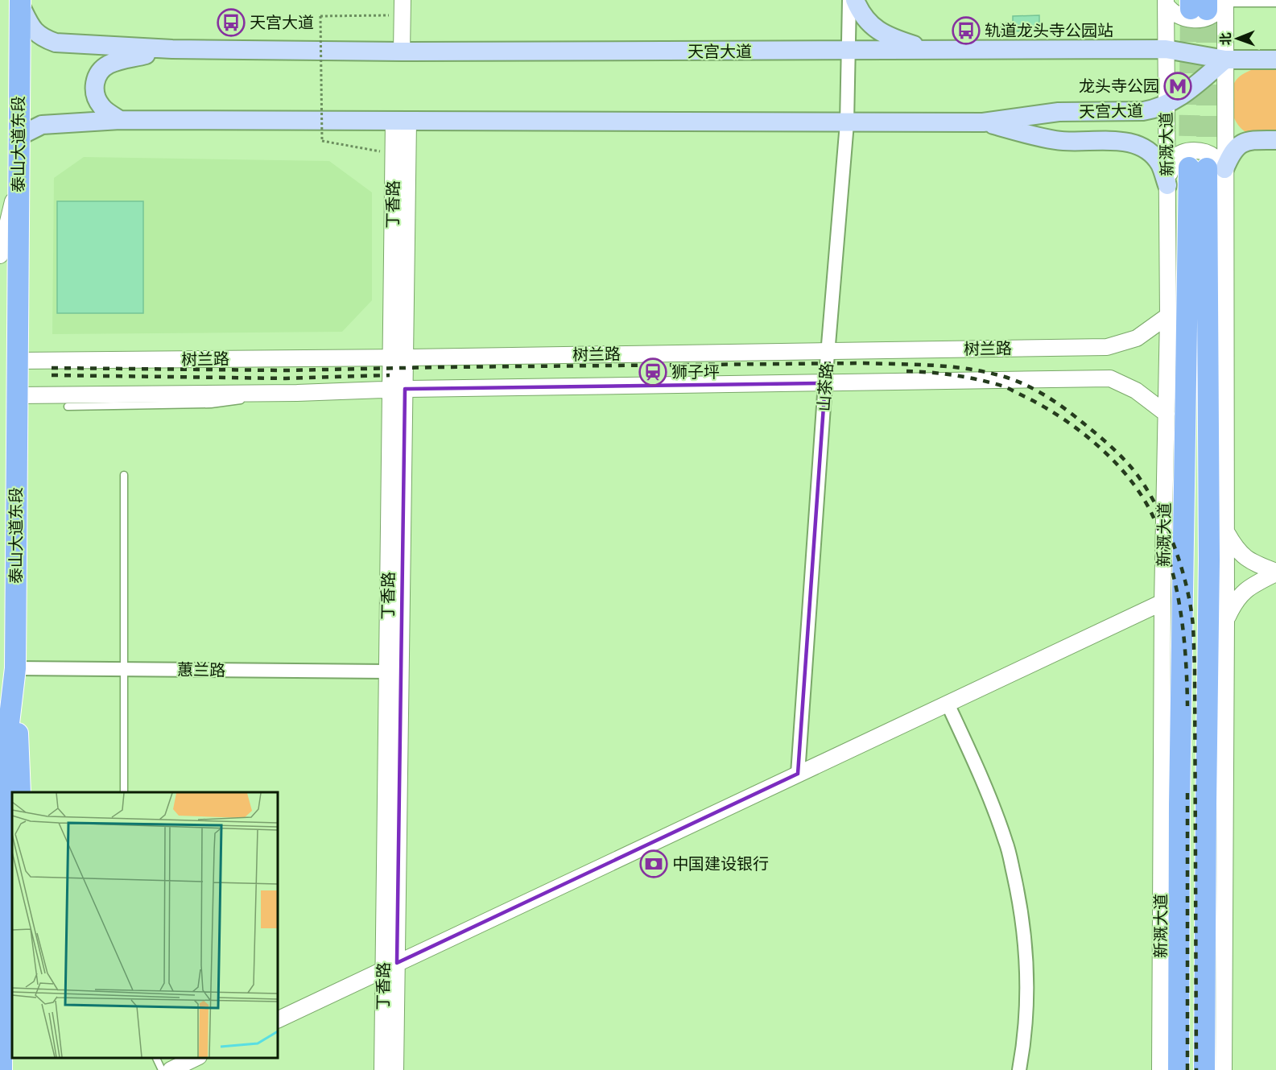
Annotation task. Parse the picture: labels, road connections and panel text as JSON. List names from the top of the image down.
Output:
{
  "streets": {
    "main road": ["天宫大道", "泰山大道东段", "新溉大道"],
    "street": [
      "丁香路",
      "树兰路",
      "山茶路",
      "蕙兰路"
    ]
  },
  "crossings": [
    ["天宫大道", "泰山大道东段"],
    ["天宫大道", "新溉大道"],
    ["天宫大道", "丁香路"],
    ["天宫大道", "山茶路"],
    ["泰山大道东段", "树兰路"],
    ["泰山大道东段", "蕙兰路"],
    ["新溉大道", "树兰路"],
    ["丁香路", "树兰路"],
    ["丁香路", "蕙兰路"],
    ["树兰路", "山茶路"]
  ],
  "places": {
    "bus stop": ["天宫大道", "轨道龙头寺公园站"],
    "metro station": ["龙头寺公园"],
    "station": ["狮子坪"],
    "bank": ["中国建设银行"]
  },
  "north": "left"
}
